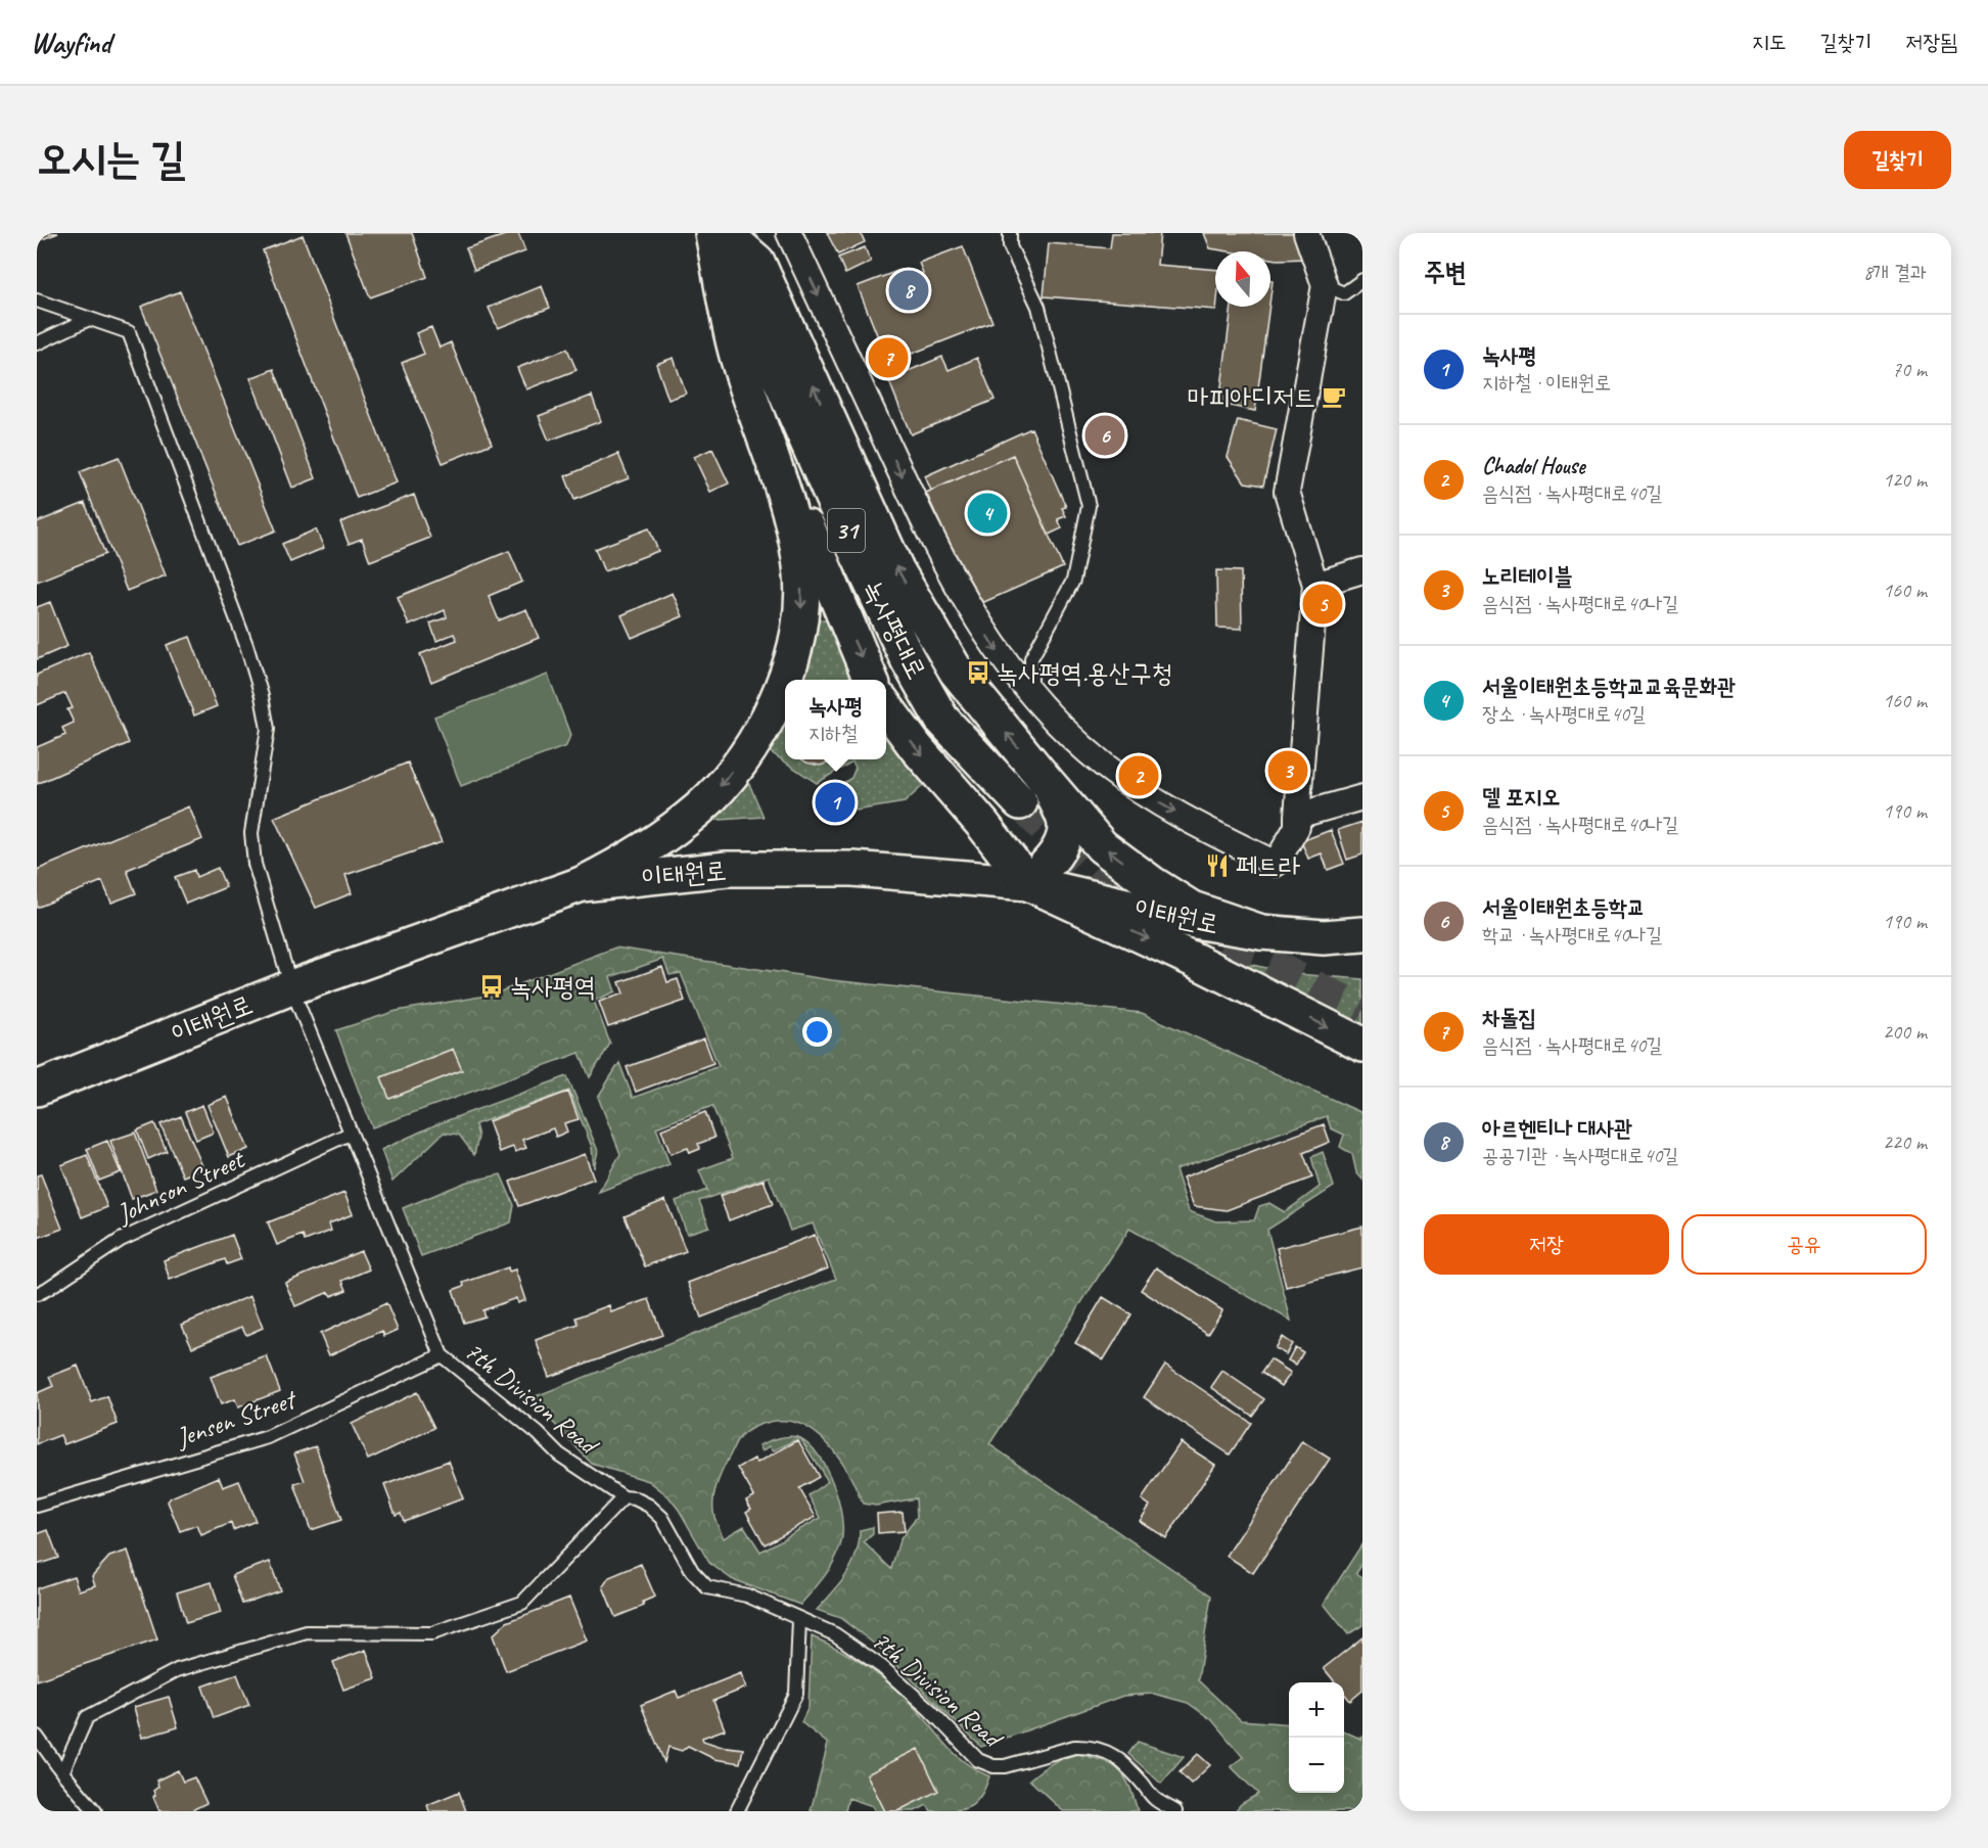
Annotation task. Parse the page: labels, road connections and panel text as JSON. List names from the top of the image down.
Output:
{
  "streets": {
    "main road": ["31", "녹사평대로", "이태원로"],
    "lane": ["Johnson Street", "7th Division Road", "Jensen Street"]
  },
  "crossings": [
    ["7th Division Road", "Jensen Street"]
  ],
  "places": {
    "cafe": ["마피아디저트"],
    "bus stop": ["녹사평역.용산구청", "녹사평역"],
    "restaurant": ["페트라"]
  },
  "north": "top",
  "page": {
    "header": "Wayfind",
    "nav": ["지도", "길찾기", "저장됨"],
    "buttons": [
      "길찾기",
      ["저장", "공유"]
    ],
    "title": "오시는 길",
    "heading": ["주변", "8개 결과"],
    "pins": [
      "8",
      "7",
      "6",
      "4",
      "5",
      "3",
      "2",
      "1"
    ],
    "list": [
      {
        "mark": "1",
        "name": "녹사평",
        "note": "지하철 · 이태원로",
        "value": "70 m"
      },
      {
        "mark": "2",
        "name": "Chadol House",
        "note": "음식점 · 녹사평대로40길",
        "value": "120 m"
      },
      {
        "mark": "3",
        "name": "노리테이블",
        "note": "음식점 · 녹사평대로40나길",
        "value": "160 m"
      },
      {
        "mark": "4",
        "name": "서울이태원초등학교교육문화관",
        "note": "장소 · 녹사평대로40길",
        "value": "160 m"
      },
      {
        "mark": "5",
        "name": "델 포지오",
        "note": "음식점 · 녹사평대로40나길",
        "value": "190 m"
      },
      {
        "mark": "6",
        "name": "서울이태원초등학교",
        "note": "학교 · 녹사평대로40나길",
        "value": "190 m"
      },
      {
        "mark": "7",
        "name": "차돌집",
        "note": "음식점 · 녹사평대로40길",
        "value": "200 m"
      },
      {
        "mark": "8",
        "name": "아르헨티나 대사관",
        "note": "공공기관 · 녹사평대로40길",
        "value": "220 m"
      }
    ],
    "popup": ["녹사평", "지하철"],
    "map_buttons": ["+", "−"]
  }
}
